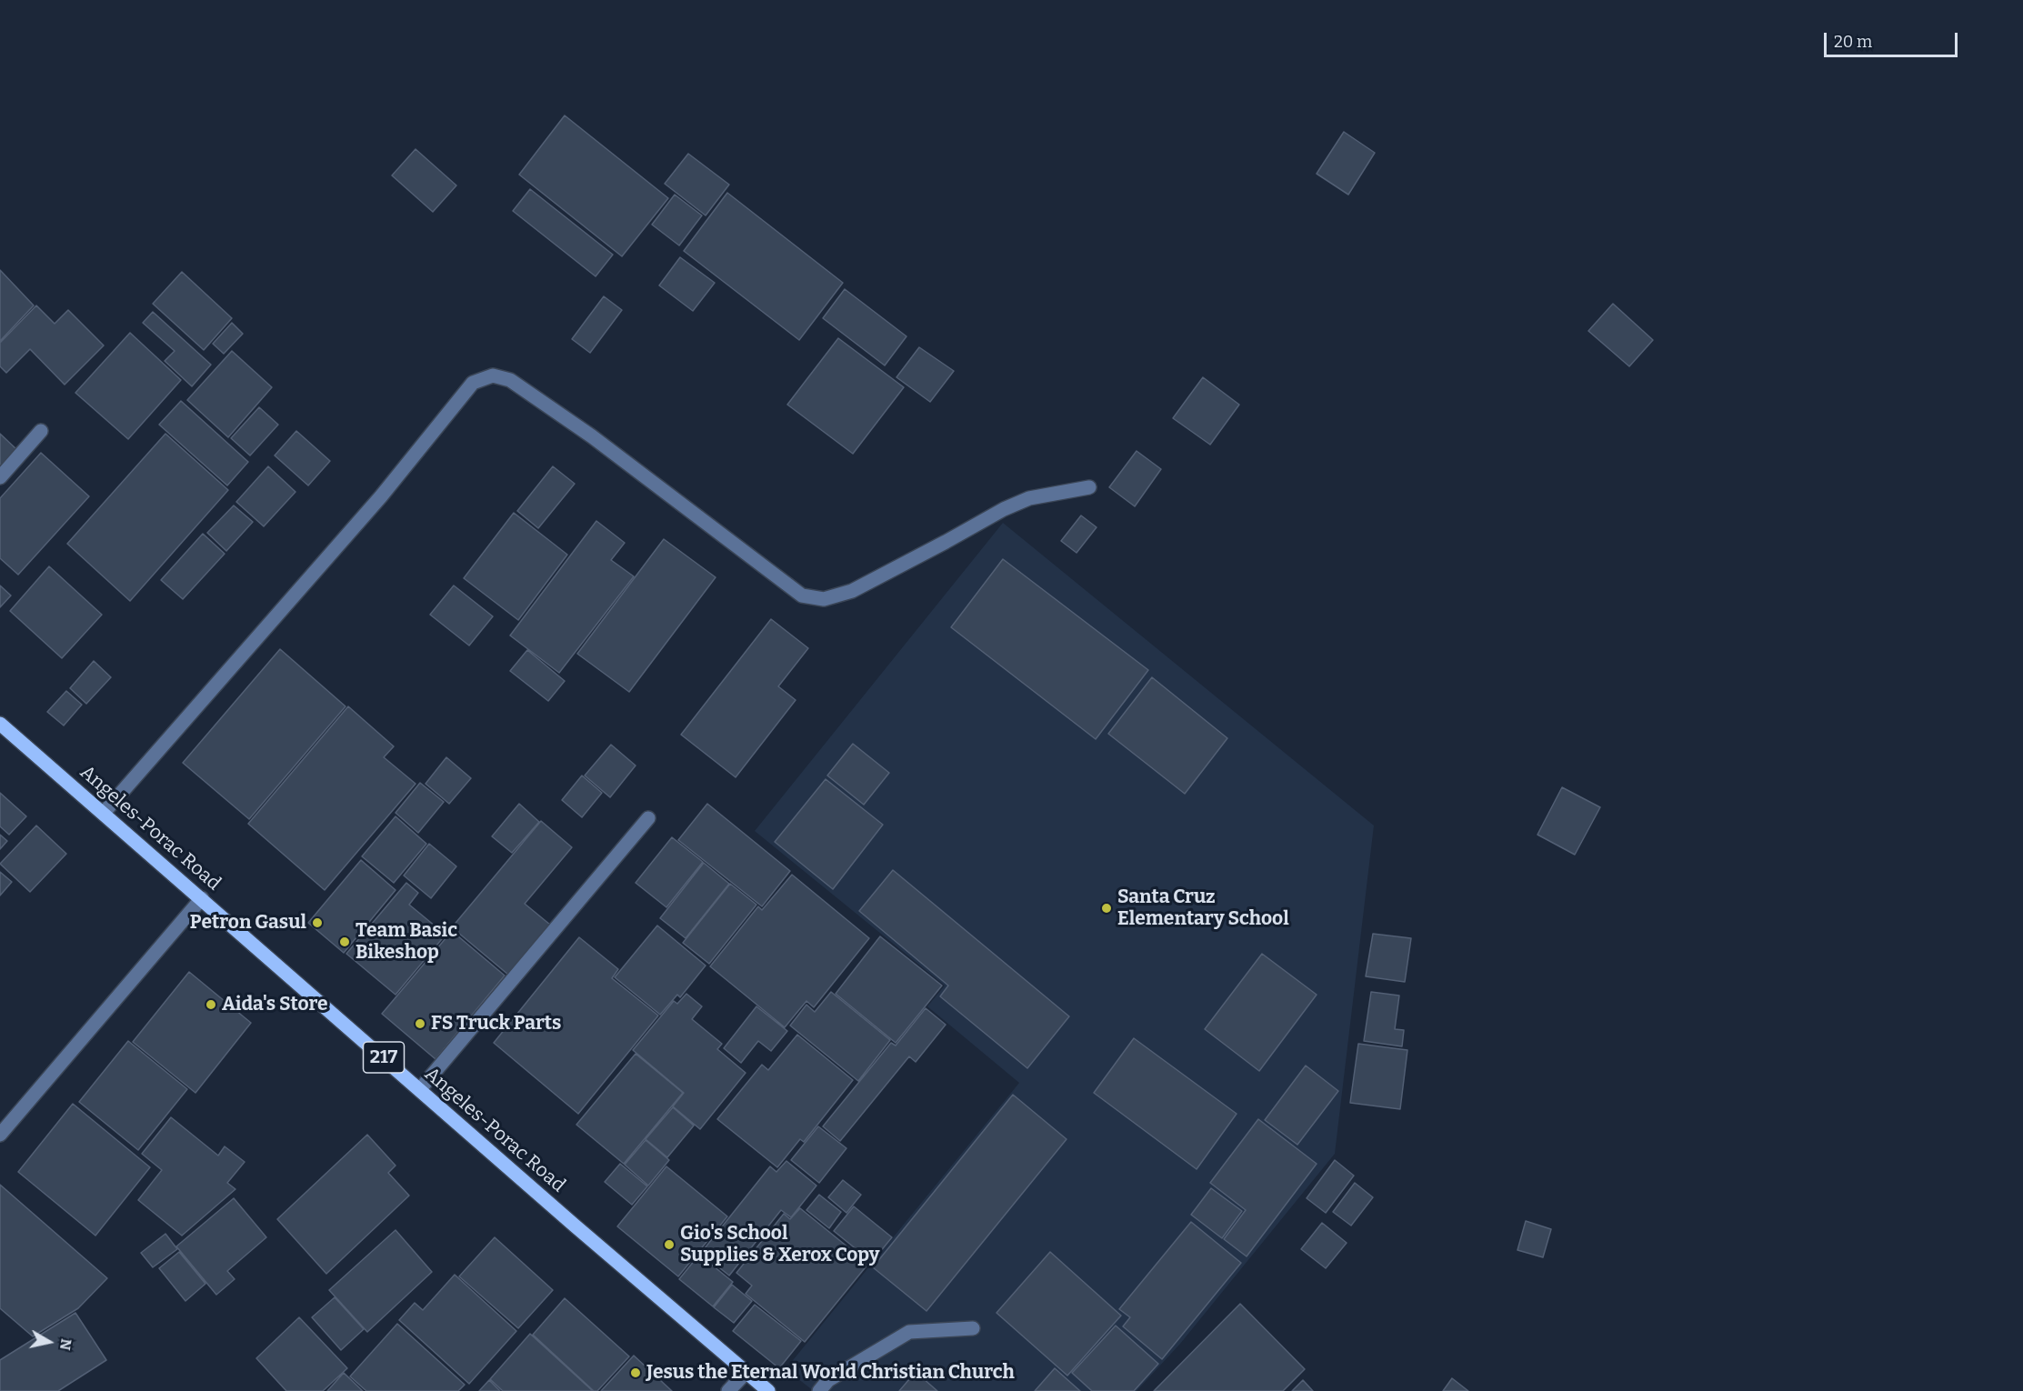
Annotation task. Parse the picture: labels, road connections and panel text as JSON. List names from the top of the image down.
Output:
{
  "streets": {
    "main road": ["Angeles-Porac Road", "217"]
  },
  "places": [
    "Santa Cruz Elementary School",
    "Petron Gasul",
    "Team Basic Bikeshop",
    "Aida's Store",
    "FS Truck Parts",
    "Gio's School Supplies & Xerox Copy",
    "Jesus the Eternal World Christian Church"
  ],
  "scale_bar": "20 m",
  "north": "right"
}
